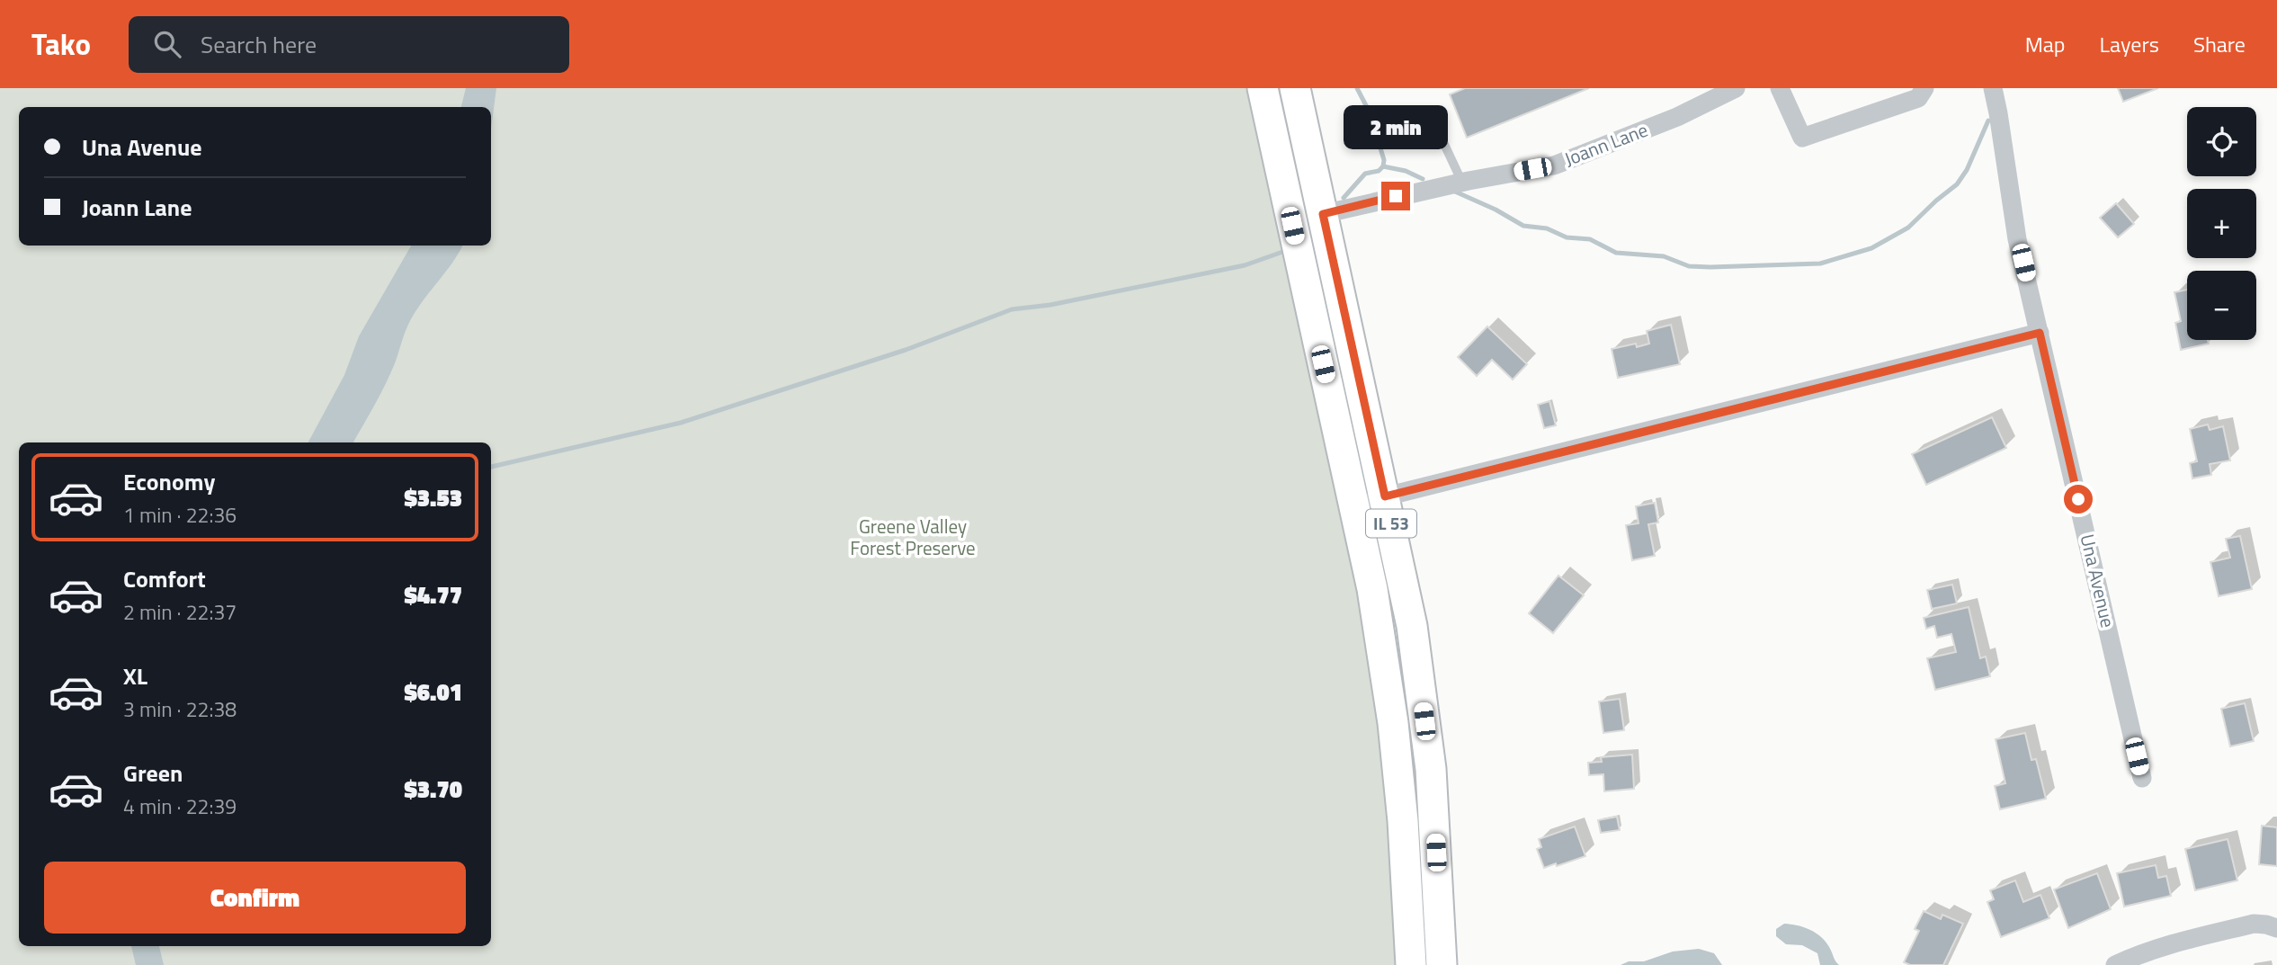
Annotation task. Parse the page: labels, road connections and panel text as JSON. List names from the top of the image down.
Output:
{
  "streets": {
    "main road": ["IL 53"],
    "street": ["Joann Lane", "Una Avenue"]
  },
  "crossings": [
    ["Joann Lane", "IL 53"]
  ],
  "parks": ["Greene Valley Forest Preserve"],
  "page": {
    "header": "Tako",
    "search": "Search here",
    "nav": ["Map", "Layers", "Share"],
    "bubble": "2 min",
    "map_buttons": ["+", "−"],
    "banner": ["Una Avenue", "Joann Lane"],
    "list": [
      {
        "name": "Economy",
        "note": "1 min · 22:36",
        "value": "$3.53"
      },
      {
        "name": "Comfort",
        "note": "2 min · 22:37",
        "value": "$4.77"
      },
      {
        "name": "XL",
        "note": "3 min · 22:38",
        "value": "$6.01"
      },
      {
        "name": "Green",
        "note": "4 min · 22:39",
        "value": "$3.70"
      }
    ],
    "buttons": "Confirm"
  }
}
